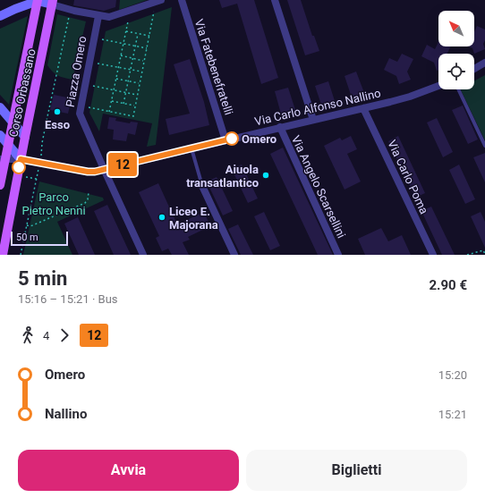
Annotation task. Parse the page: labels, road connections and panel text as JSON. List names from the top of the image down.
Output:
{
  "streets": {
    "main road": ["Corso Orbassano"],
    "street": [
      "Via Fatebenefratelli",
      "Piazza Omero",
      "Via Carlo Alfonso Nallino",
      "Via Carlo Poma",
      "Via Angelo Scarsellini"
    ]
  },
  "crossings": [
    ["Via Fatebenefratelli", "Via Carlo Alfonso Nallino"],
    ["Piazza Omero", "Via Carlo Alfonso Nallino"],
    ["Corso Orbassano", "Via Carlo Alfonso Nallino"],
    ["Via Carlo Alfonso Nallino", "Via Carlo Poma"],
    ["Via Carlo Alfonso Nallino", "Via Angelo Scarsellini"]
  ],
  "parks": ["Parco Pietro Nenni"],
  "places": [
    "Esso",
    "Omero",
    "Aiuola transatlantico",
    "Liceo E. Majorana"
  ],
  "lines": ["bus line 12"],
  "scale_bar": "50 m",
  "north": "top left",
  "page": {
    "on_map": "12",
    "scale": "50 m",
    "heading": ["5 min", "15:16 – 15:21 · Bus", "2.90 €"],
    "legs": ["4", "12"],
    "list": [
      {
        "name": "Omero",
        "value": "15:20"
      },
      {
        "name": "Nallino",
        "value": "15:21"
      }
    ],
    "buttons": ["Avvia", "Biglietti"]
  }
}
